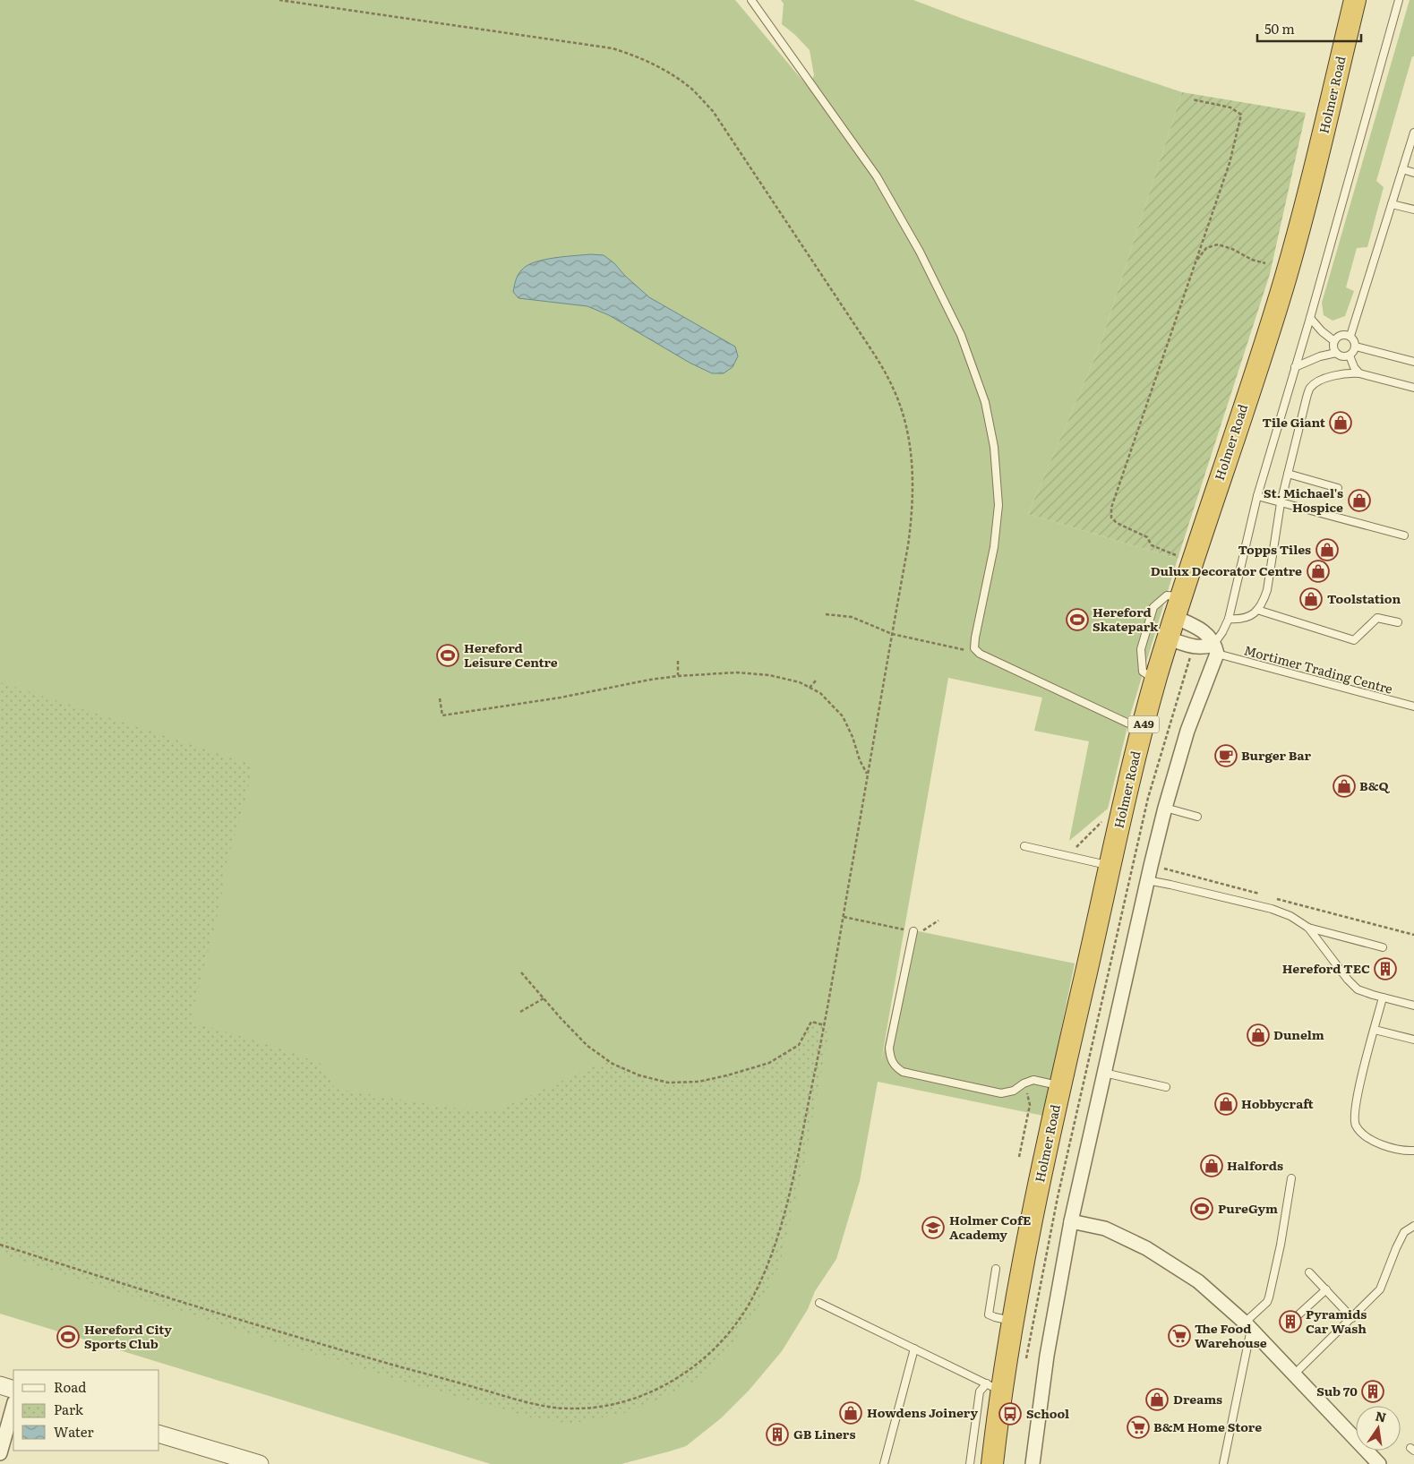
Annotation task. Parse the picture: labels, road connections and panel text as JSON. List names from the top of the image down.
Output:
{
  "streets": {
    "highway": ["Holmer Road", "A49"],
    "lane": ["Mortimer Trading Centre"]
  },
  "places": {
    "shop": [
      "Tile Giant",
      "St. Michael's Hospice",
      "Topps Tiles",
      "Dulux Decorator Centre",
      "Toolstation",
      "B&Q",
      "Dunelm",
      "Hobbycraft",
      "Halfords",
      "Dreams",
      "Howdens Joinery"
    ],
    "sports": [
      "Hereford Skatepark",
      "Hereford Leisure Centre",
      "PureGym",
      "Hereford City Sports Club"
    ],
    "cafe": ["Burger Bar"],
    "building": [
      "Hereford TEC",
      "Pyramids Car Wash",
      "Sub 70",
      "GB Liners"
    ],
    "school or university": ["Holmer CofE Academy"],
    "supermarket": ["The Food Warehouse", "B&M Home Store"],
    "bus stop": ["School"]
  },
  "legend": ["Road", "Park", "Water"],
  "scale_bar": "50 m",
  "north": "top"
}
